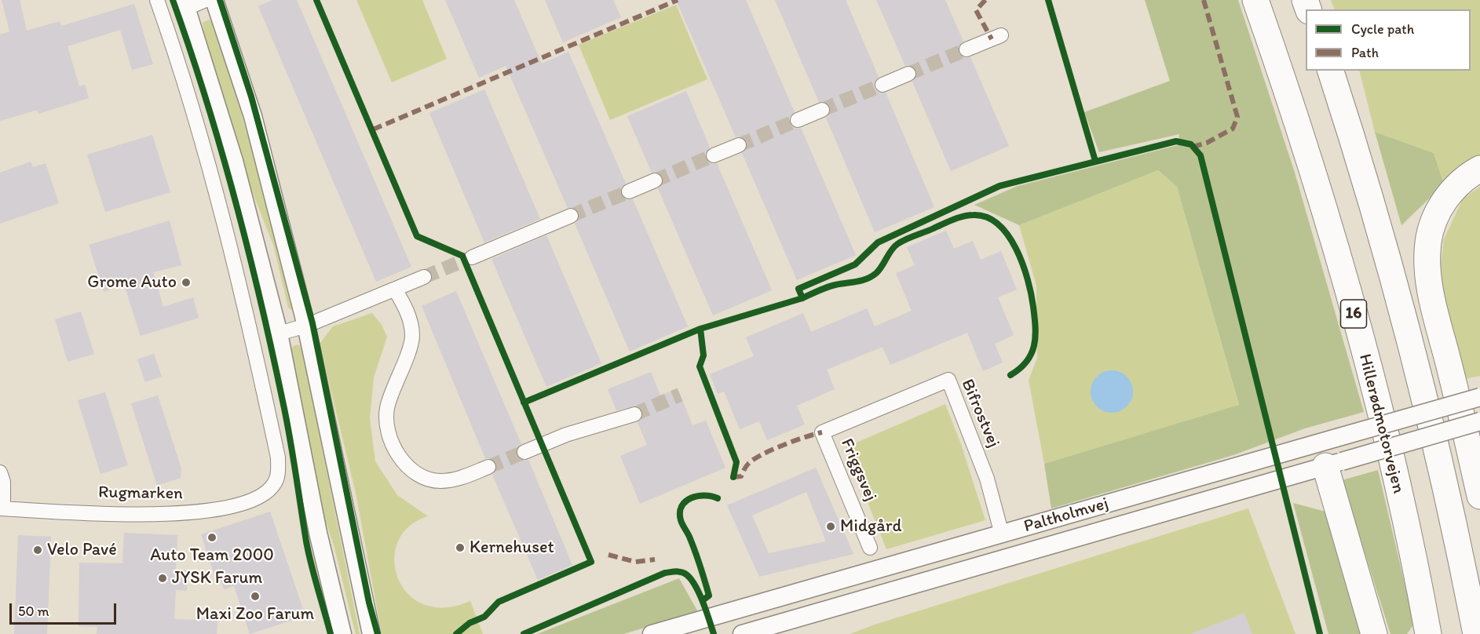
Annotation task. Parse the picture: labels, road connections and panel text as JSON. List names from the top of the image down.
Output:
{
  "streets": {
    "highway": ["16", "Hillerødmotorvejen"],
    "street": [
      "Bifrostvej",
      "Friggsvej",
      "Rugmarken",
      "Paltholmvej"
    ]
  },
  "crossings": [
    ["Bifrostvej", "Friggsvej"],
    ["Bifrostvej", "Paltholmvej"]
  ],
  "places": [
    "Grome Auto",
    "Midgård",
    "Auto Team 2000",
    "Kernehuset",
    "Velo Pavé",
    "JYSK Farum",
    "Maxi Zoo Farum"
  ],
  "legend": ["Cycle path", "Path"],
  "scale_bar": "50 m"
}
